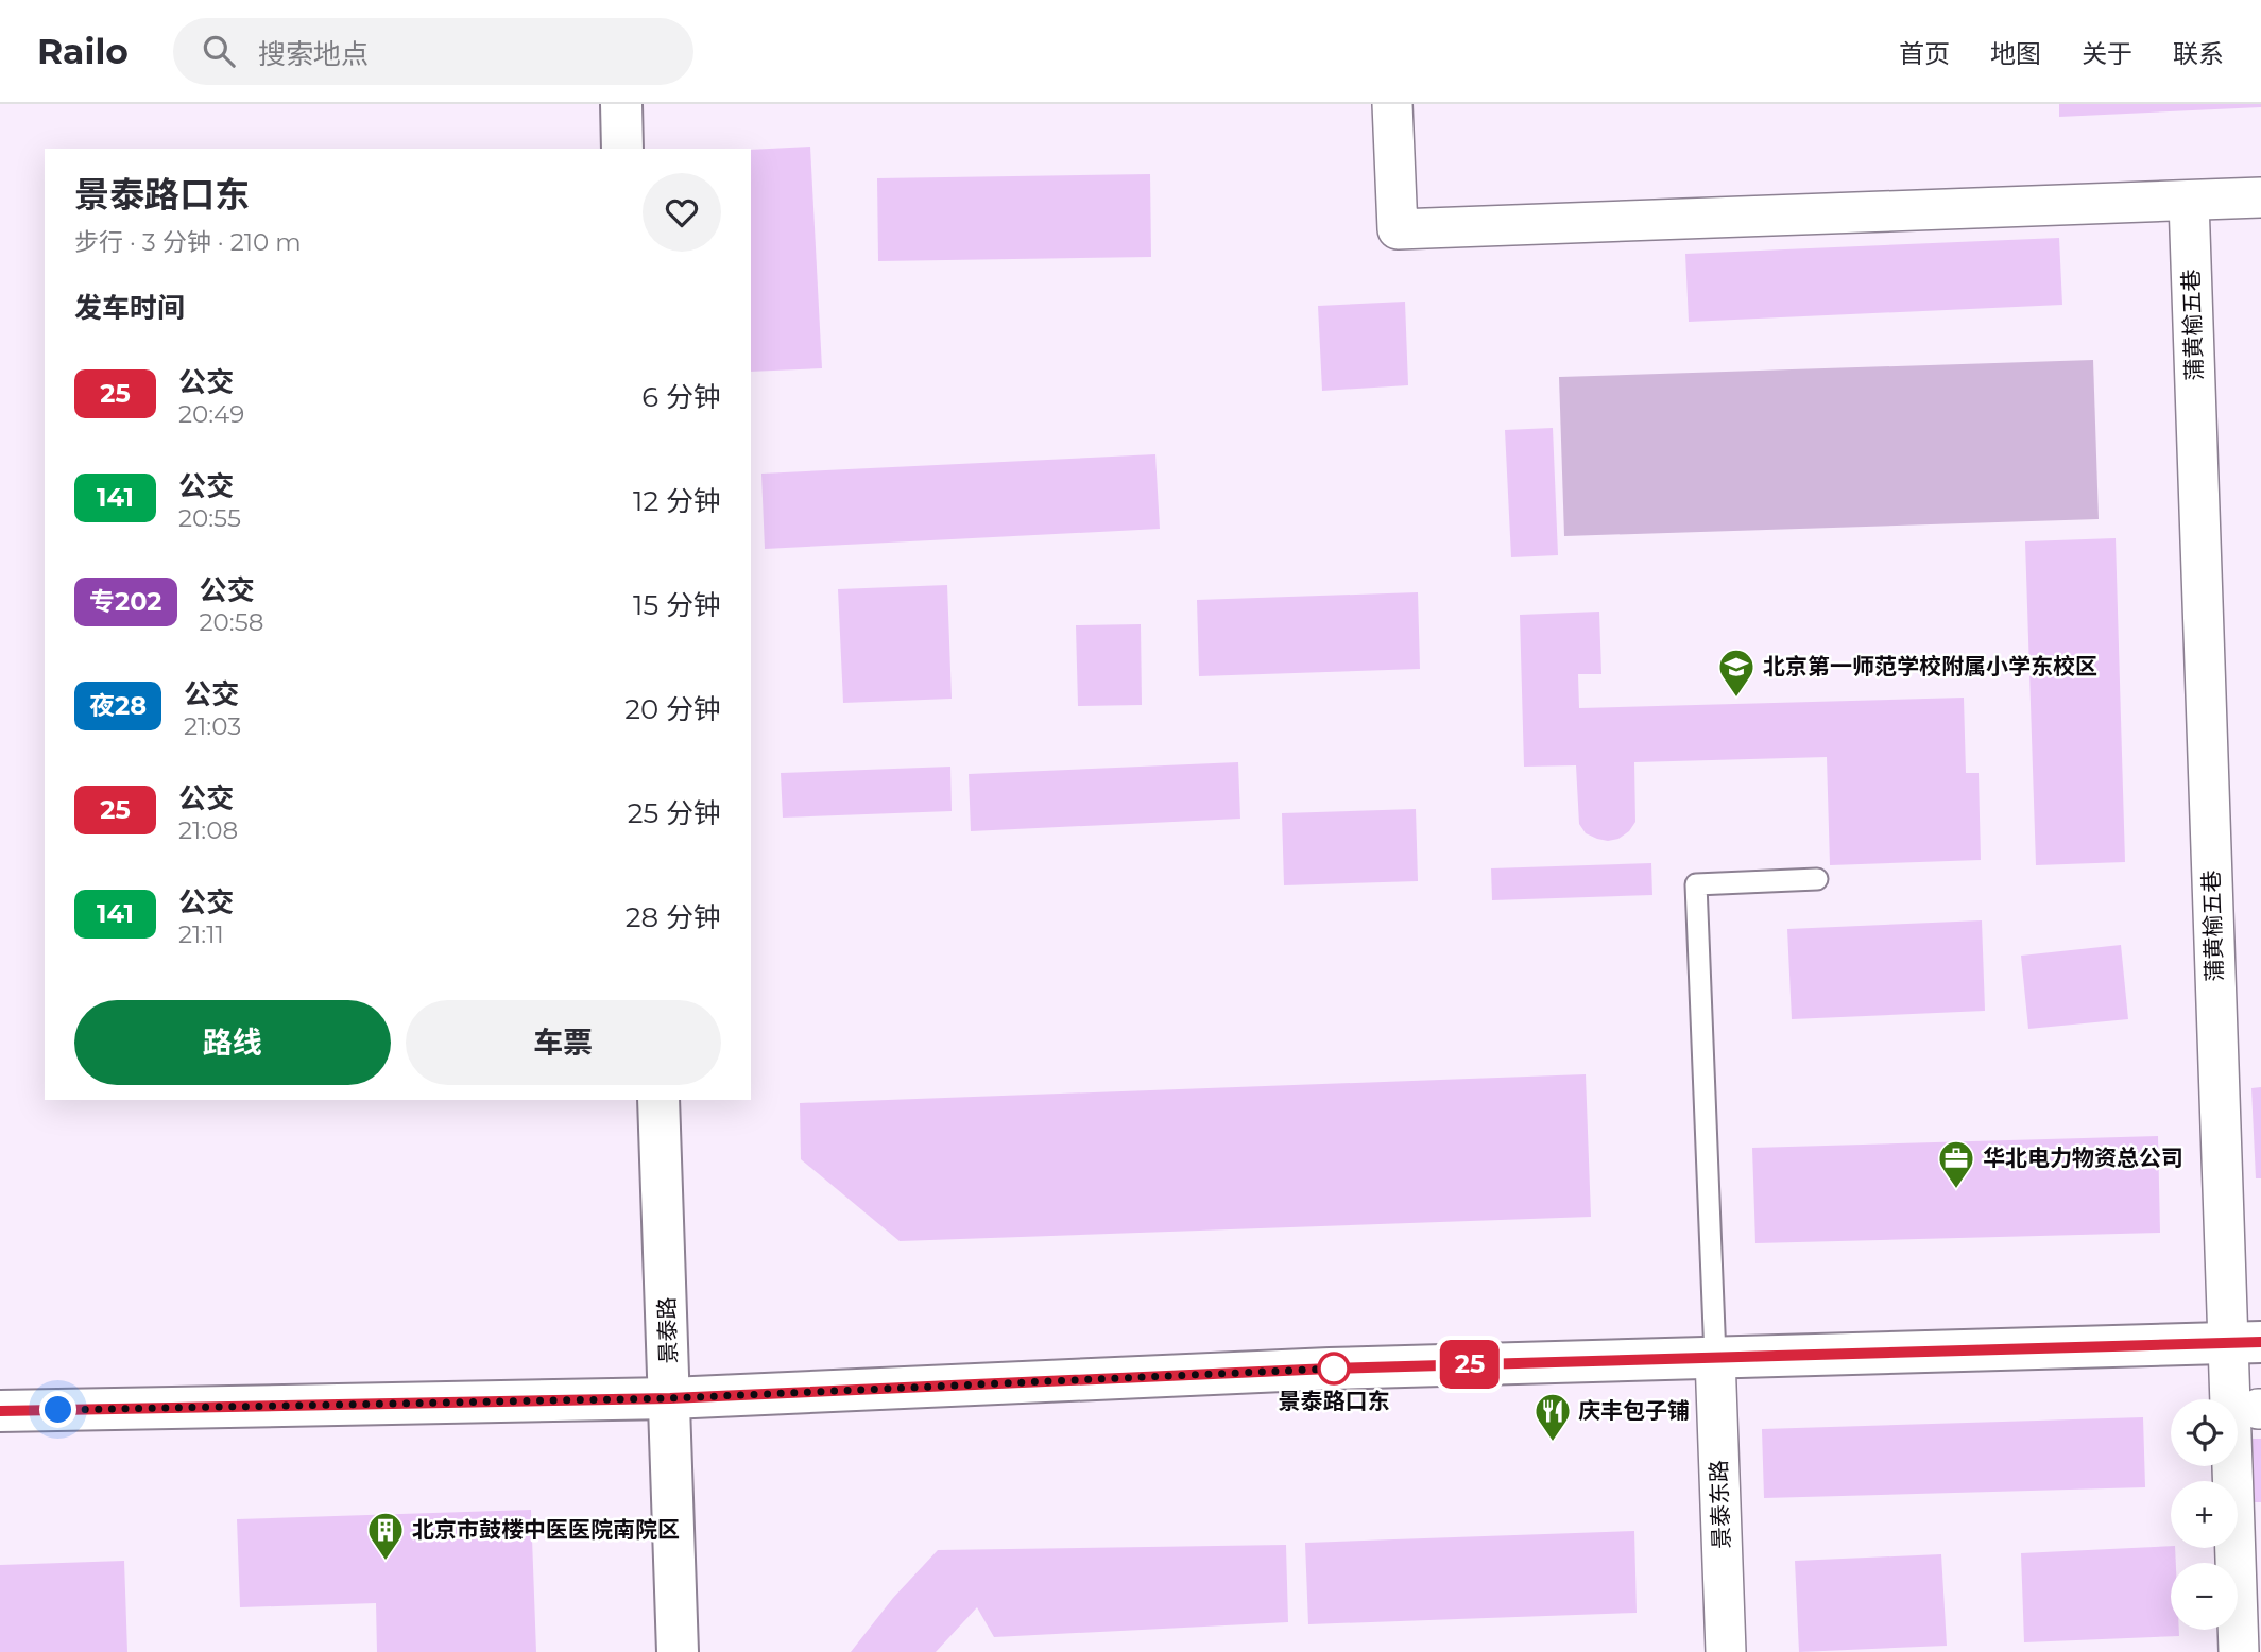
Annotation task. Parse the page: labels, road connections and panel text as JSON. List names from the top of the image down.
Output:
{
  "streets": {
    "street": ["蒲黄榆五巷", "景泰路", "景泰东路"]
  },
  "places": {
    "school or university": ["北京第一师范学校附属小学东校区"],
    "office": ["华北电力物资总公司"],
    "other": ["景泰路口东"],
    "restaurant": ["庆丰包子铺"],
    "building": ["北京市鼓楼中医医院南院区"]
  },
  "lines": ["bus line 25"],
  "page": {
    "header": "Railo",
    "search": "搜索地点",
    "nav": [
      "首页",
      "地图",
      "关于",
      "联系"
    ],
    "on_map": "25",
    "heading": [
      ["景泰路口东", "步行 · 3 分钟 · 210 m"],
      "发车时间"
    ],
    "list": [
      {
        "mark": "25",
        "name": "公交",
        "note": "20:49",
        "value": "6 分钟"
      },
      {
        "mark": "141",
        "name": "公交",
        "note": "20:55",
        "value": "12 分钟"
      },
      {
        "mark": "专202",
        "name": "公交",
        "note": "20:58",
        "value": "15 分钟"
      },
      {
        "mark": "夜28",
        "name": "公交",
        "note": "21:03",
        "value": "20 分钟"
      },
      {
        "mark": "25",
        "name": "公交",
        "note": "21:08",
        "value": "25 分钟"
      },
      {
        "mark": "141",
        "name": "公交",
        "note": "21:11",
        "value": "28 分钟"
      }
    ],
    "buttons": ["路线", "车票"],
    "map_buttons": ["+", "−"]
  }
}
